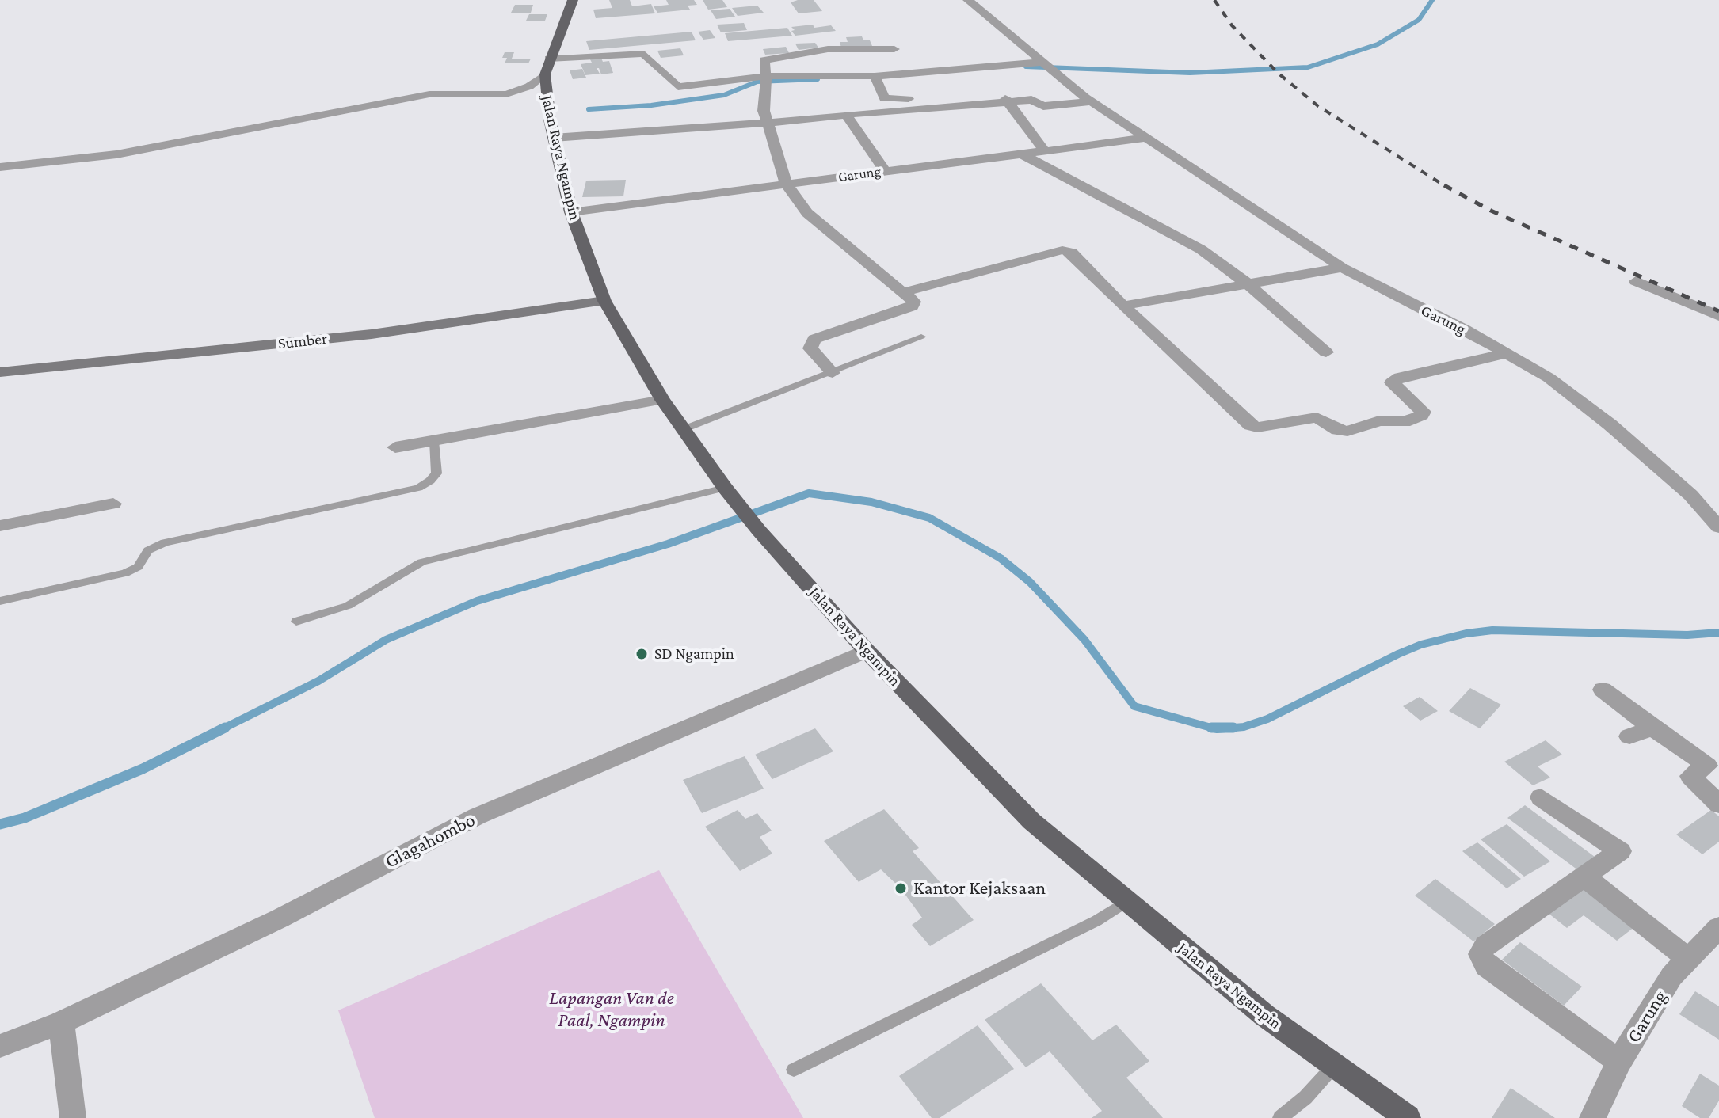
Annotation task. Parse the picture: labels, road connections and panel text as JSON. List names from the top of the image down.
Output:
{
  "streets": {
    "main road": ["Jalan Raya Ngampin"],
    "street": ["Garung", "Sumber", "Glagahombo"]
  },
  "crossings": [
    ["Jalan Raya Ngampin", "Garung"],
    ["Jalan Raya Ngampin", "Sumber"],
    ["Jalan Raya Ngampin", "Glagahombo"]
  ],
  "parks": ["Lapangan Van de Paal, Ngampin"],
  "places": ["SD Ngampin", "Kantor Kejaksaan"]
}
